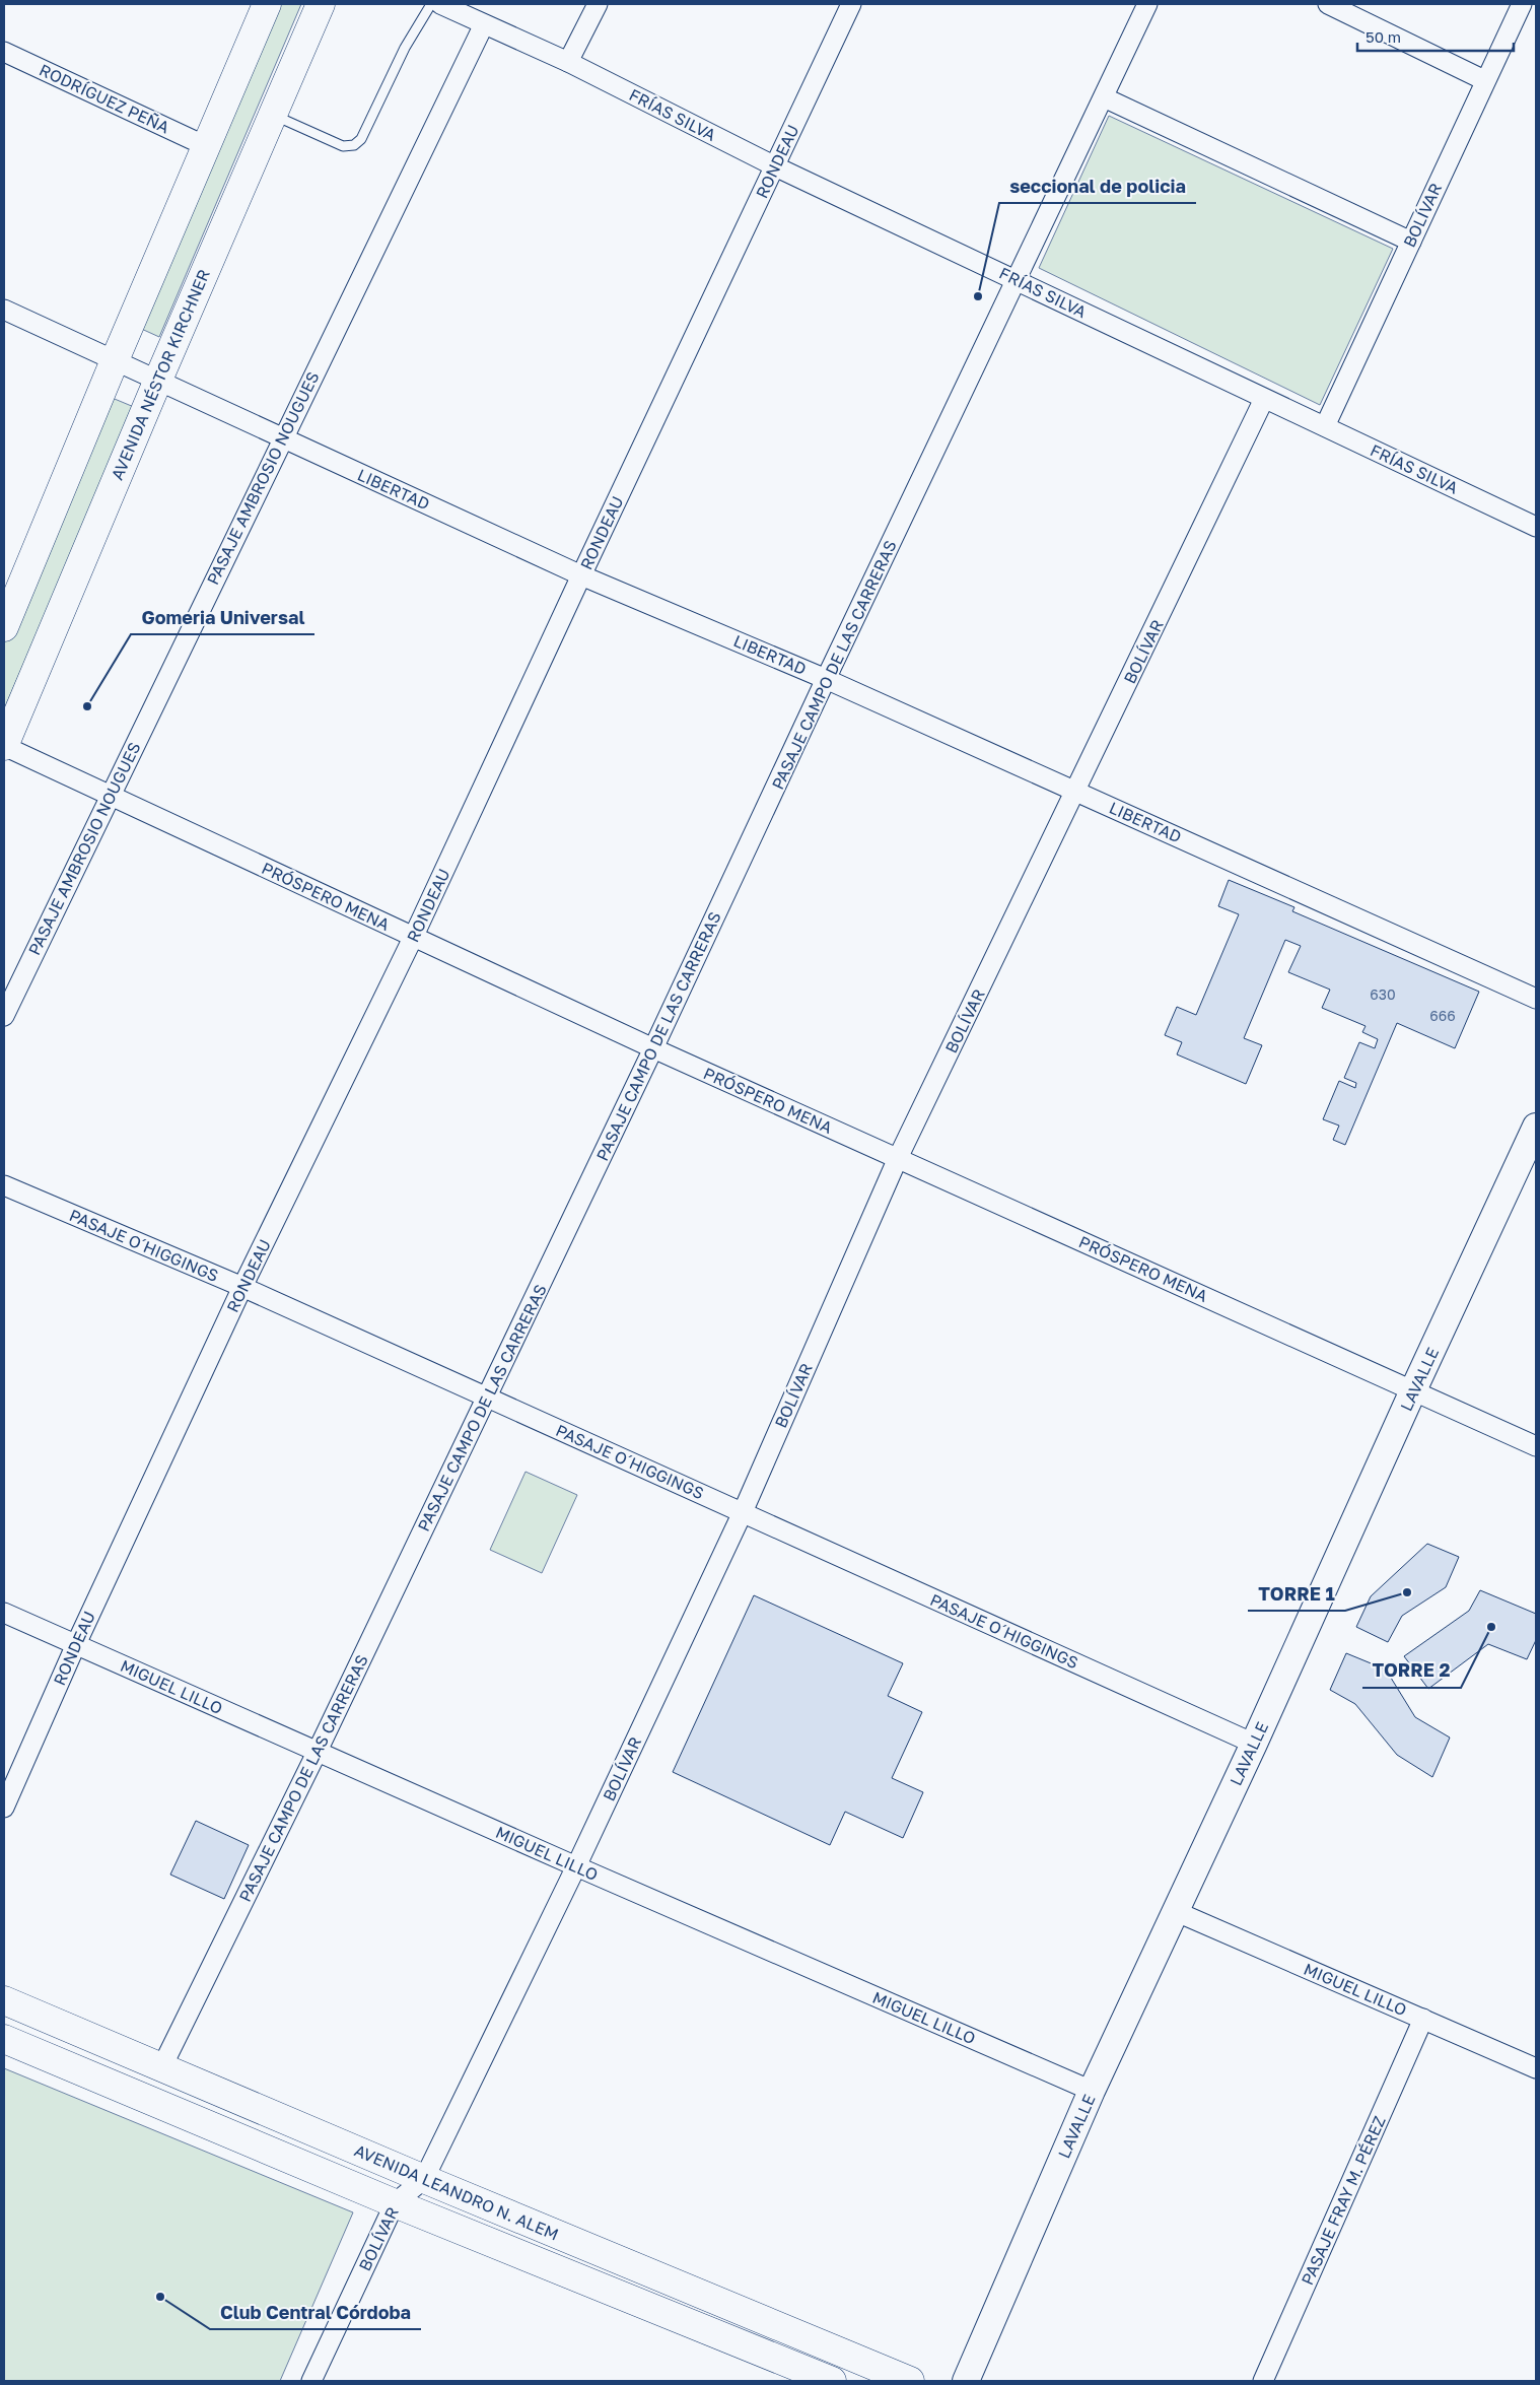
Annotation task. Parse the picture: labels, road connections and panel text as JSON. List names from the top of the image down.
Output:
{
  "streets": {
    "main road": ["AVENIDA NÉSTOR KIRCHNER", "AVENIDA LEANDRO N. ALEM"],
    "street": [
      "RODRÍGUEZ PEÑA",
      "FRÍAS SILVA",
      "RONDEAU",
      "BOLÍVAR",
      "PASAJE AMBROSIO NOUGUES",
      "LIBERTAD",
      "PASAJE CAMPO DE LAS CARRERAS",
      "PRÓSPERO MENA",
      "PASAJE O´HIGGINGS",
      "LAVALLE",
      "MIGUEL LILLO",
      "PASAJE FRAY M. PÉREZ"
    ]
  },
  "crossings": [
    ["FRÍAS SILVA", "RONDEAU"],
    ["FRÍAS SILVA", "BOLÍVAR"],
    ["FRÍAS SILVA", "PASAJE AMBROSIO NOUGUES"],
    ["FRÍAS SILVA", "PASAJE CAMPO DE LAS CARRERAS"],
    ["RONDEAU", "LIBERTAD"],
    ["RONDEAU", "PRÓSPERO MENA"],
    ["RONDEAU", "PASAJE O´HIGGINGS"],
    ["RONDEAU", "MIGUEL LILLO"],
    ["BOLÍVAR", "LIBERTAD"],
    ["BOLÍVAR", "PRÓSPERO MENA"],
    ["BOLÍVAR", "PASAJE O´HIGGINGS"],
    ["BOLÍVAR", "MIGUEL LILLO"],
    ["BOLÍVAR", "AVENIDA LEANDRO N. ALEM"],
    ["AVENIDA NÉSTOR KIRCHNER", "LIBERTAD"],
    ["AVENIDA NÉSTOR KIRCHNER", "PRÓSPERO MENA"],
    ["PASAJE AMBROSIO NOUGUES", "LIBERTAD"],
    ["PASAJE AMBROSIO NOUGUES", "PRÓSPERO MENA"],
    ["LIBERTAD", "PASAJE CAMPO DE LAS CARRERAS"],
    ["PASAJE CAMPO DE LAS CARRERAS", "PRÓSPERO MENA"],
    ["PASAJE CAMPO DE LAS CARRERAS", "PASAJE O´HIGGINGS"],
    ["PASAJE CAMPO DE LAS CARRERAS", "MIGUEL LILLO"],
    ["PASAJE CAMPO DE LAS CARRERAS", "AVENIDA LEANDRO N. ALEM"],
    ["PRÓSPERO MENA", "LAVALLE"],
    ["PASAJE O´HIGGINGS", "LAVALLE"],
    ["LAVALLE", "MIGUEL LILLO"],
    ["MIGUEL LILLO", "PASAJE FRAY M. PÉREZ"]
  ],
  "places": [
    "seccional de policia",
    "Gomeria Universal",
    "TORRE 1",
    "TORRE 2",
    "Club Central Córdoba"
  ],
  "house_numbers": ["630", "666"],
  "scale_bar": "50 m"
}
